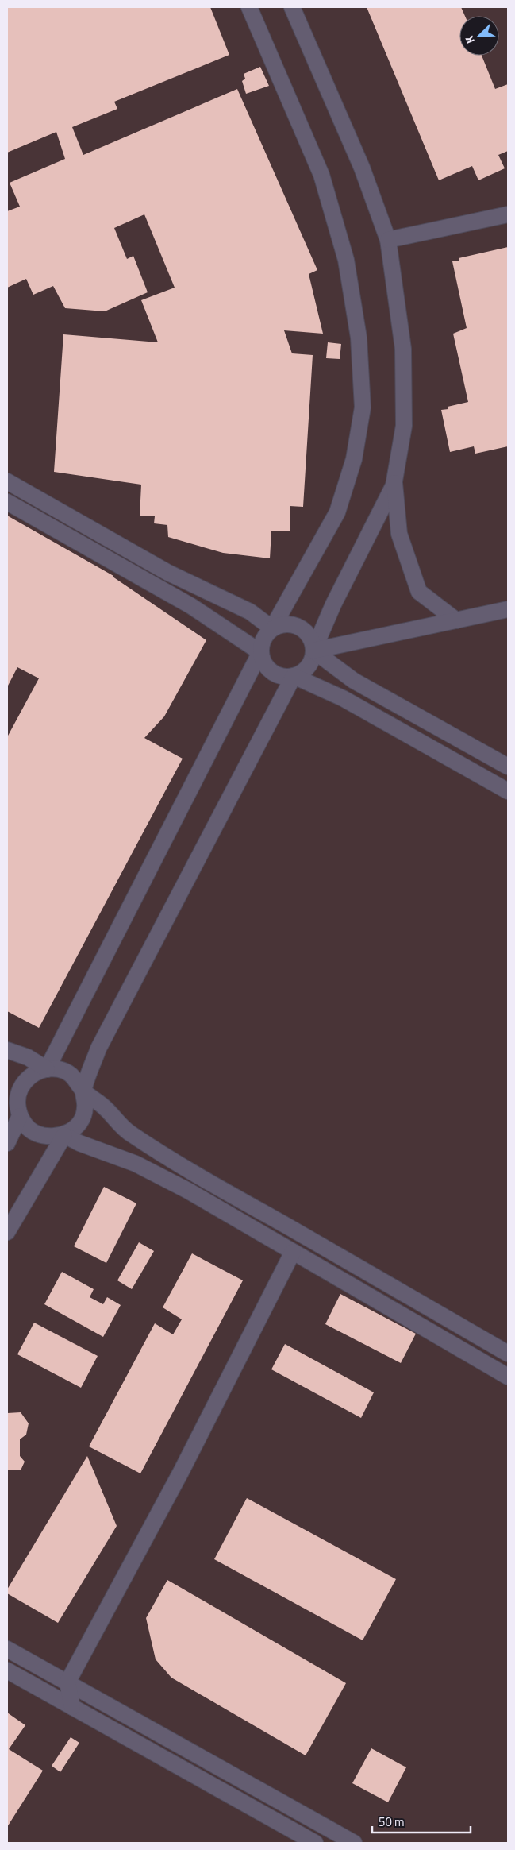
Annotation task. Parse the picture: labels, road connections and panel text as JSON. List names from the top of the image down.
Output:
{
  "scale_bar": "50 m",
  "north": "bottom left"
}
